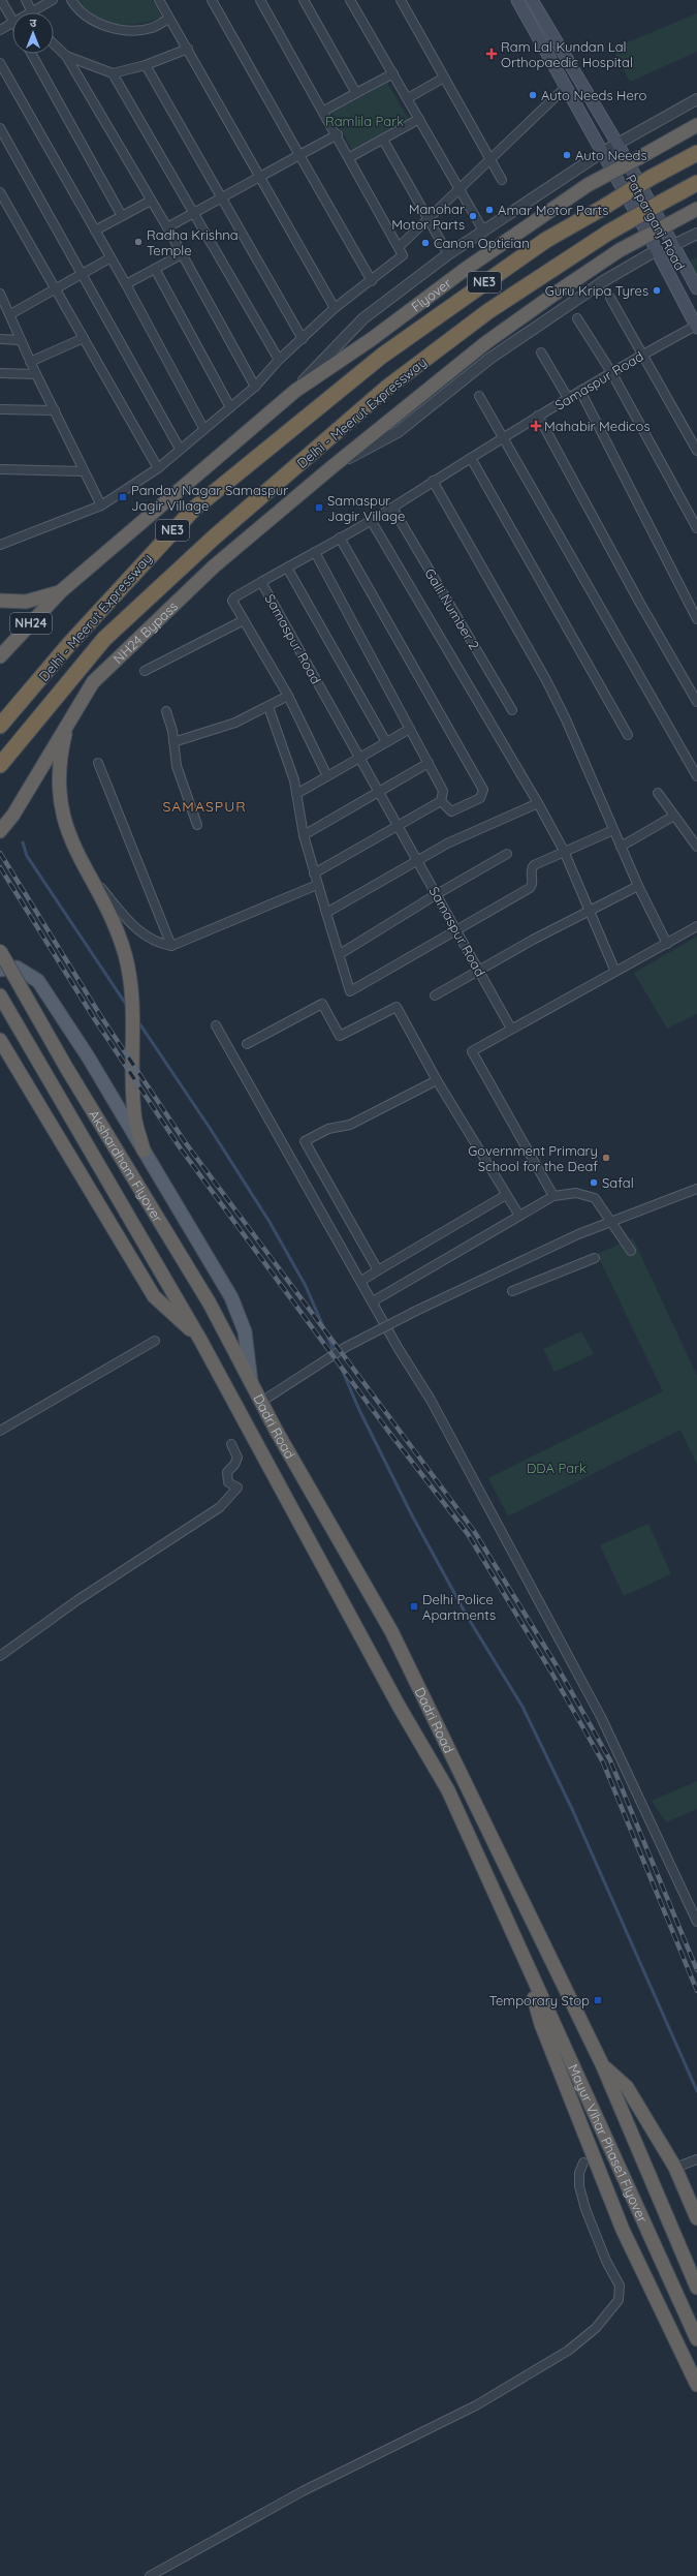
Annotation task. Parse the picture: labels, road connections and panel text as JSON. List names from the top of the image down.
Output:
{
  "streets": {
    "highway": [
      "NE3",
      "Flyover",
      "Delhi - Meerut Expressway",
      "NH24",
      "NH24 Bypass",
      "Akshardham Flyover",
      "Dadri Road",
      "Mayur Vihar Phase1 Flyover"
    ],
    "main road": ["Patparganj Road"],
    "street": ["Samaspur Road", "Galli Number 2"]
  },
  "crossings": [
    ["Patparganj Road", "Samaspur Road"],
    ["Flyover", "NH24"],
    ["Samaspur Road", "Galli Number 2"],
    ["Akshardham Flyover", "Dadri Road"],
    ["Dadri Road", "Mayur Vihar Phase1 Flyover"]
  ],
  "districts": ["SAMASPUR"],
  "parks": ["Ramlila Park", "DDA Park"],
  "places": {
    "health": ["Ram Lal Kundan Lal Orthopaedic Hospital", "Mahabir Medicos"],
    "other": [
      "Auto Needs Hero",
      "Auto Needs",
      "Amar Motor Parts",
      "Manohar Motor Parts",
      "Radha Krishna Temple",
      "Canon Optician",
      "Guru Kripa Tyres",
      "Government Primary School for the Deaf",
      "Safal"
    ],
    "transit": [
      "Pandav Nagar Samaspur Jagir Village",
      "Samaspur Jagir Village",
      "Delhi Police Apartments",
      "Temporary Stop"
    ]
  },
  "north": "top"
}
